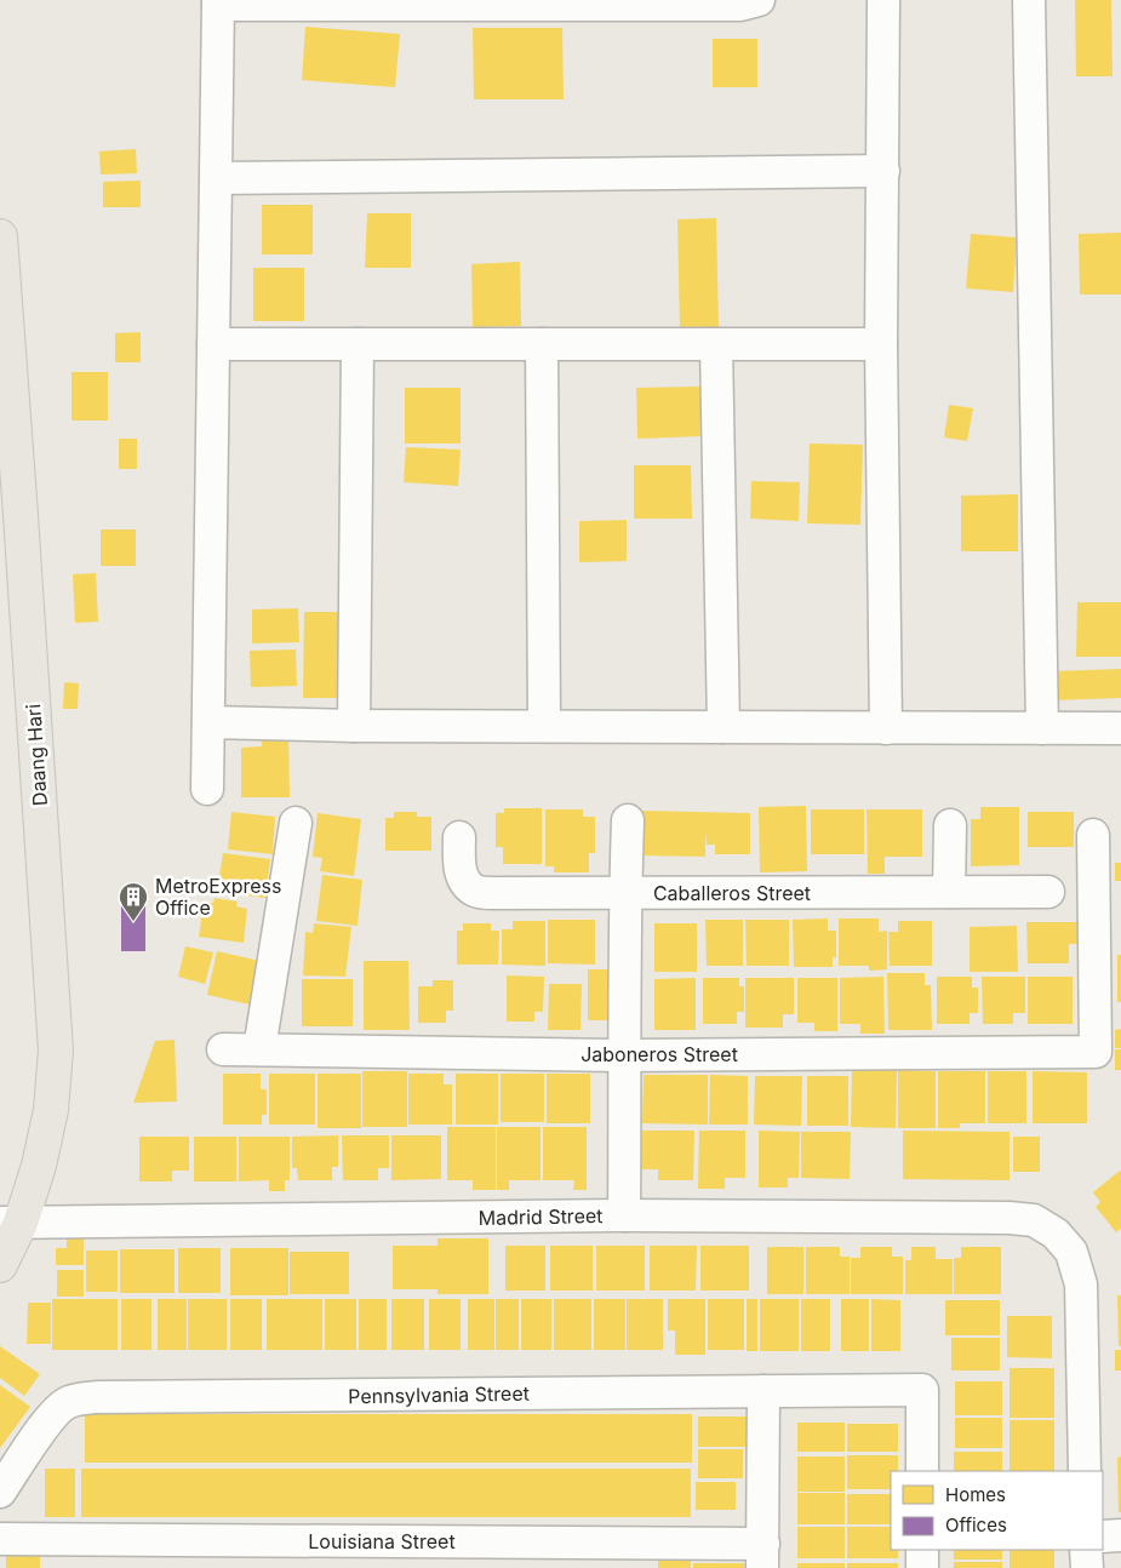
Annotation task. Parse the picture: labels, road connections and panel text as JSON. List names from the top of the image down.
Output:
{
  "streets": {
    "main road": ["Daang Hari"],
    "street": [
      "Caballeros Street",
      "Jaboneros Street",
      "Madrid Street",
      "Pennsylvania Street",
      "Louisiana Street"
    ]
  },
  "crossings": [
    ["Daang Hari", "Madrid Street"]
  ],
  "places": {
    "building": ["MetroExpress Office"]
  },
  "legend": ["Homes", "Offices"]
}
